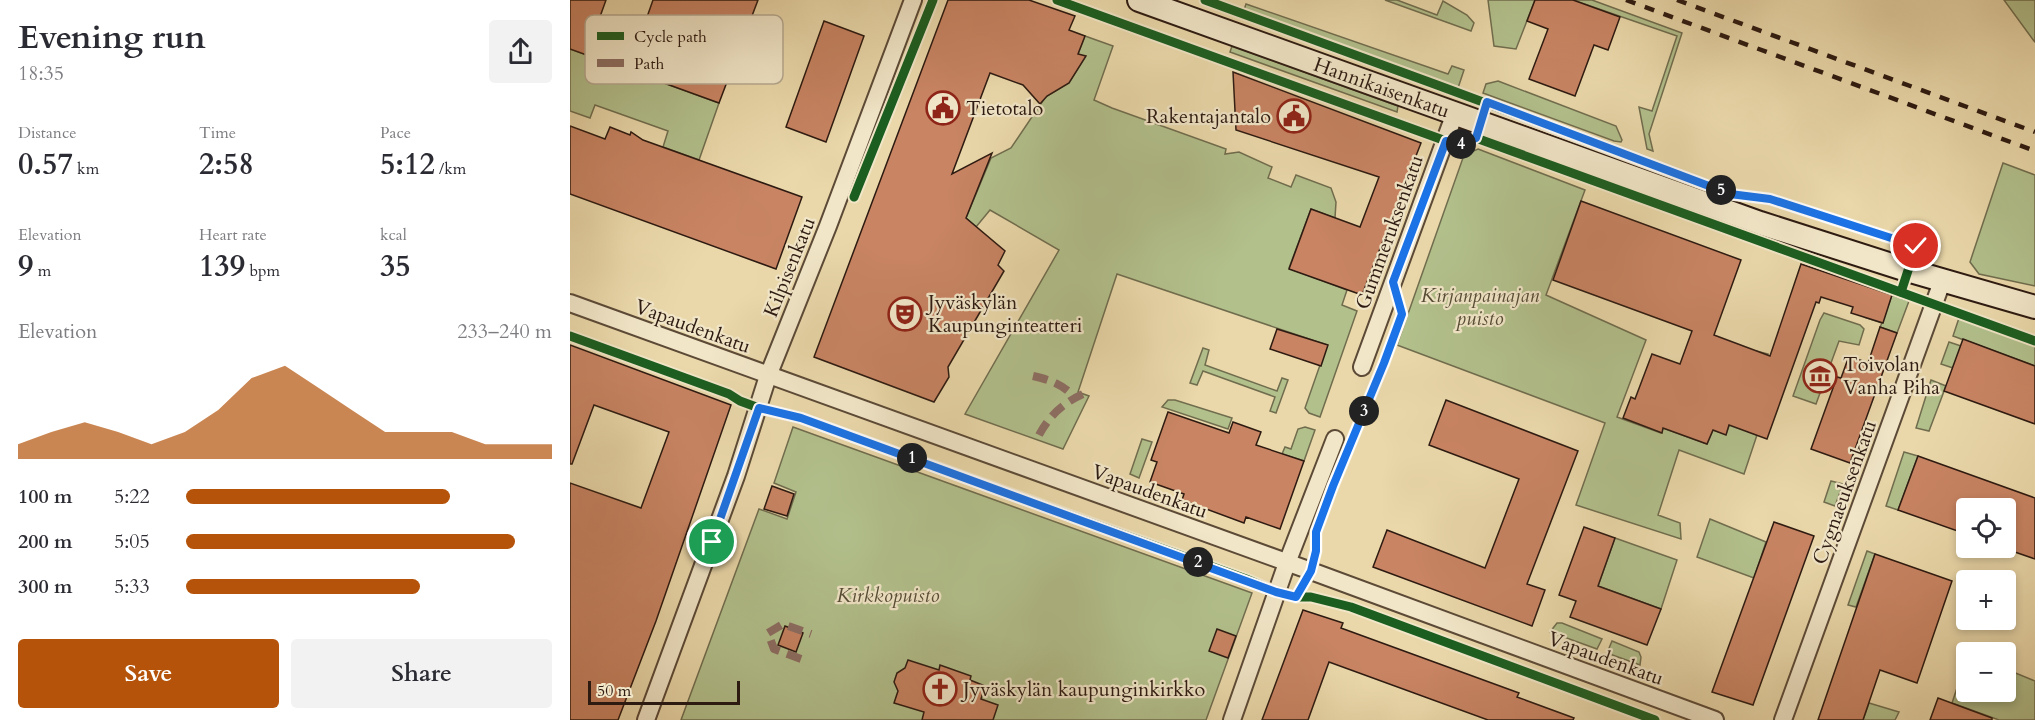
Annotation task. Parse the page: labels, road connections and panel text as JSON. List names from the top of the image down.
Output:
{
  "streets": {
    "main road": ["Hannikaisenkatu"],
    "street": [
      "Gummeruksenkatu",
      "Kilpisenkatu",
      "Vapaudenkatu",
      "Cygnaeuksenkatu"
    ]
  },
  "crossings": [
    ["Hannikaisenkatu", "Gummeruksenkatu"],
    ["Hannikaisenkatu", "Cygnaeuksenkatu"],
    ["Kilpisenkatu", "Vapaudenkatu"]
  ],
  "parks": ["Kirjanpainajan puisto", "Kirkkopuisto"],
  "places": {
    "public building": ["Tietotalo", "Rakentajantalo"],
    "theatre": ["Jyväskylän Kaupunginteatteri"],
    "museum": ["Toivolan Vanha Piha"],
    "church": ["Jyväskylän kaupunginkirkko"]
  },
  "legend": ["Cycle path", "Path"],
  "scale_bar": "50 m",
  "page": {
    "heading": ["Evening run", "18:35"],
    "stats": [
      ["Distance", "0.57 km"],
      ["Time", "2:58"],
      ["Pace", "5:12 /km"],
      ["Elevation", "9 m"],
      ["Heart rate", "139 bpm"],
      ["kcal", "35"]
    ],
    "pins": [
      "4",
      "5",
      "3",
      "1",
      "2"
    ],
    "chart": ["Elevation", "233–240 m"],
    "list": [
      {
        "name": "100 m",
        "note": "5:22"
      },
      {
        "name": "200 m",
        "note": "5:05"
      },
      {
        "name": "300 m",
        "note": "5:33"
      }
    ],
    "map_buttons": ["+", "−"],
    "buttons": ["Save", "Share"],
    "scale": "50 m"
  }
}
